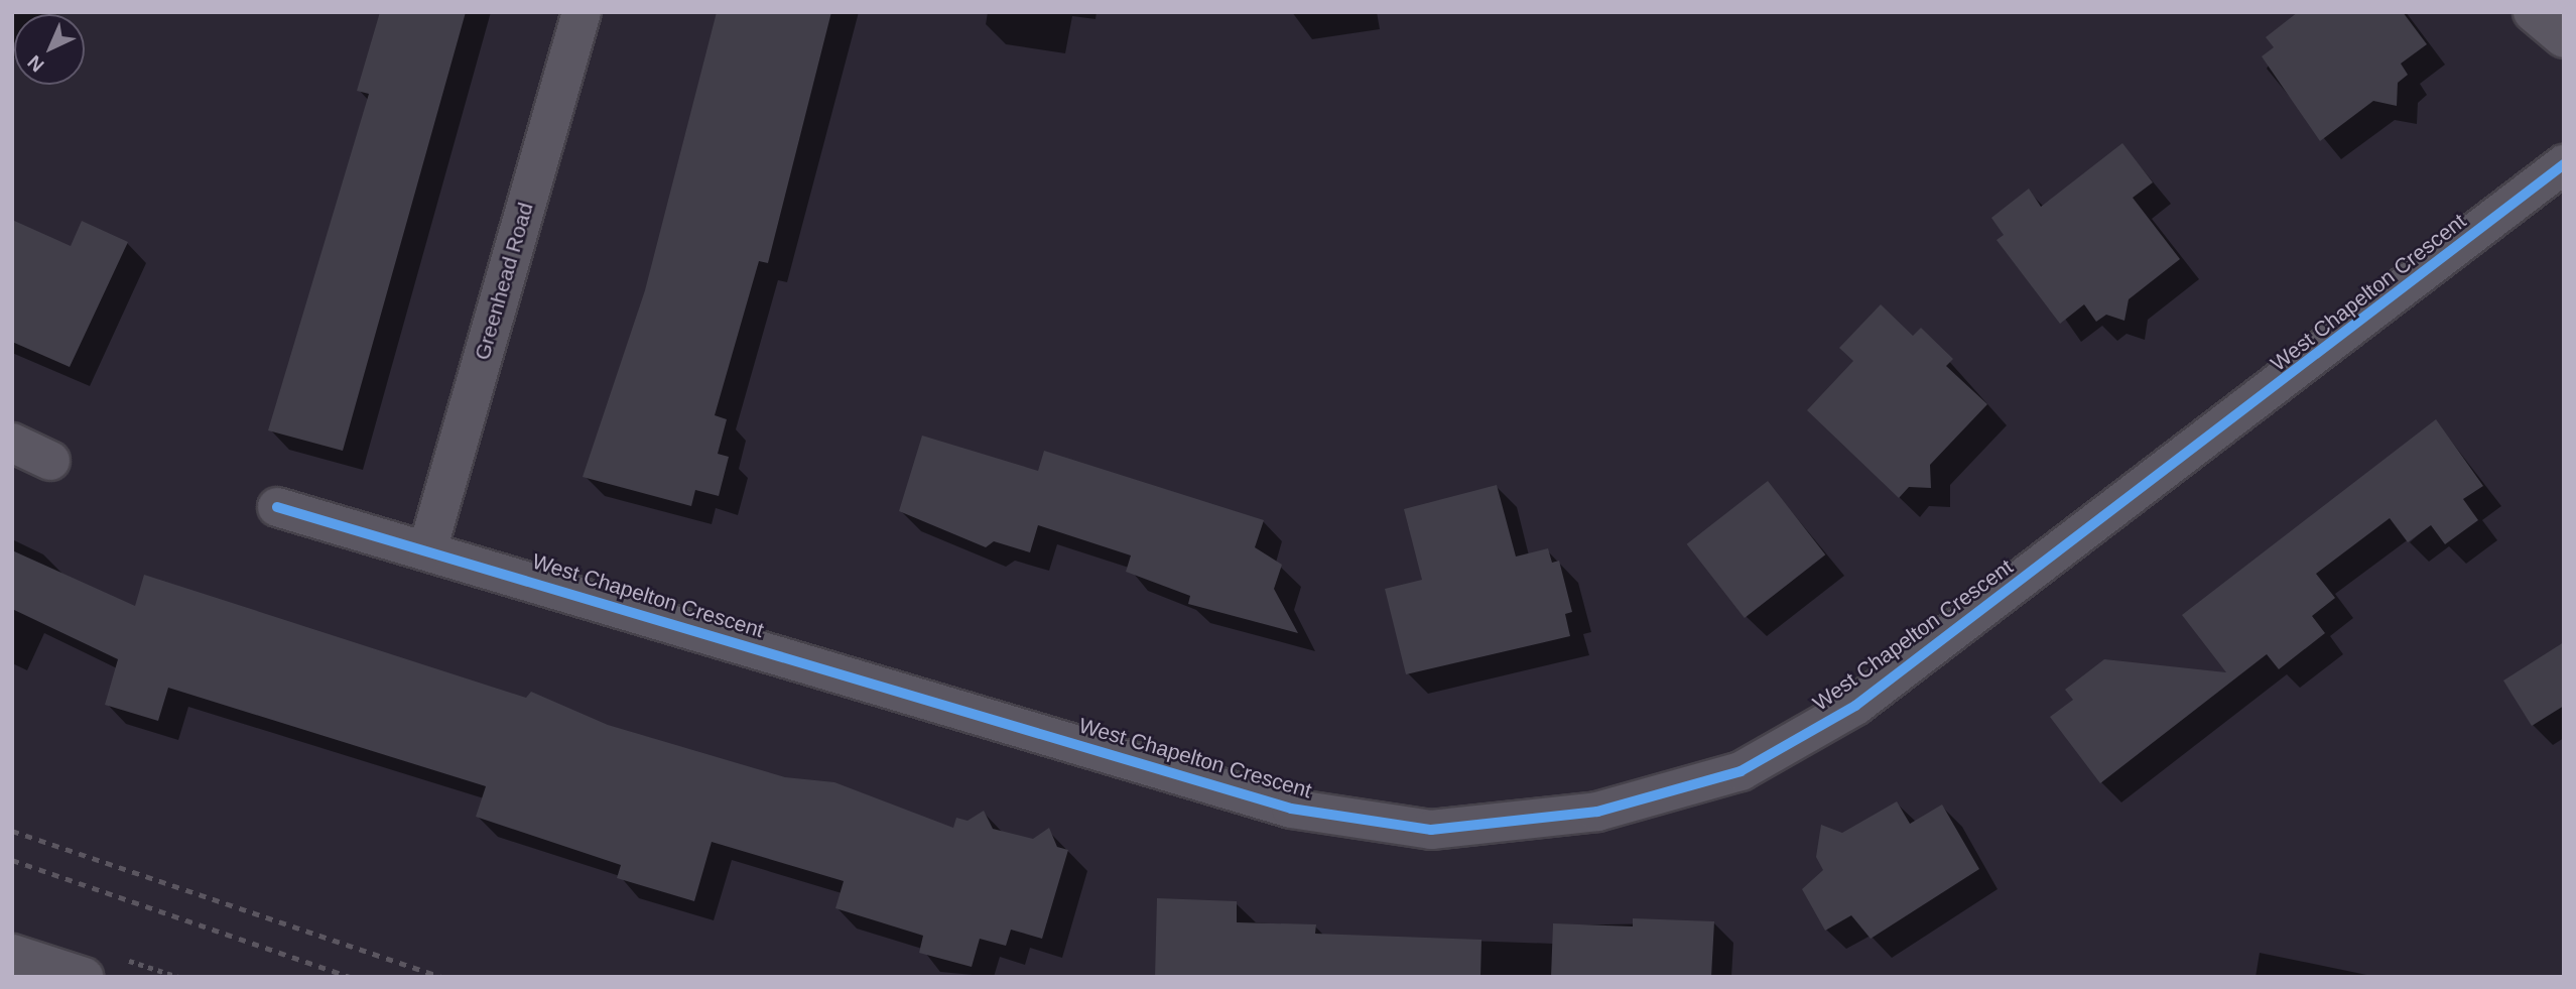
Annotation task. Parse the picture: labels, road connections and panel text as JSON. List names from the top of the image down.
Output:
{
  "streets": {
    "street": ["Greenhead Road", "West Chapelton Crescent"]
  },
  "crossings": [
    ["Greenhead Road", "West Chapelton Crescent"]
  ],
  "north": "bottom left"
}
